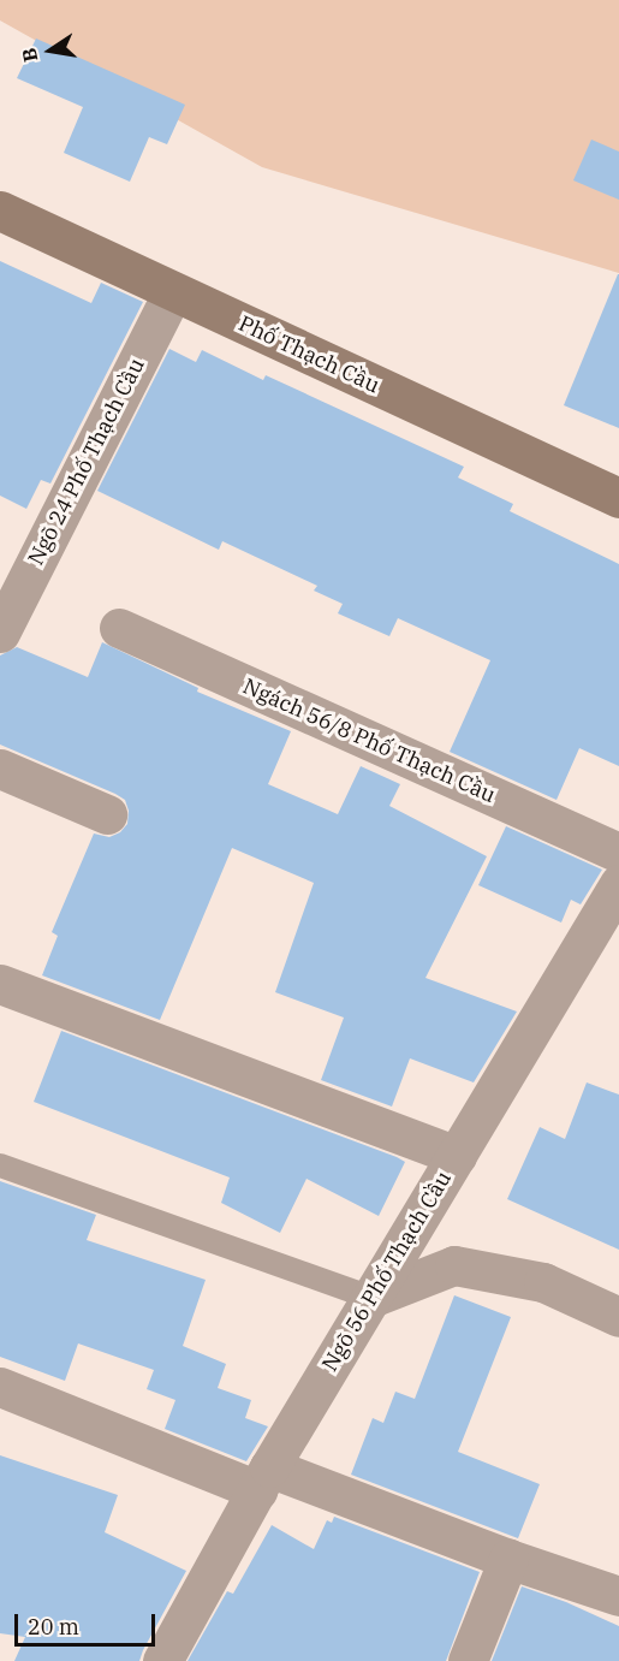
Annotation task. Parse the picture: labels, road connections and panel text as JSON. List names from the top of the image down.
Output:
{
  "streets": {
    "street": [
      "Phố Thạch Cầu",
      "Ngõ 24 Phố Thạch Cầu",
      "Ngách 56/8 Phố Thạch Cầu",
      "Ngõ 56 Phố Thạch Cầu"
    ]
  },
  "crossings": [
    ["Phố Thạch Cầu", "Ngõ 24 Phố Thạch Cầu"]
  ],
  "scale_bar": "20 m",
  "north": "left"
}
